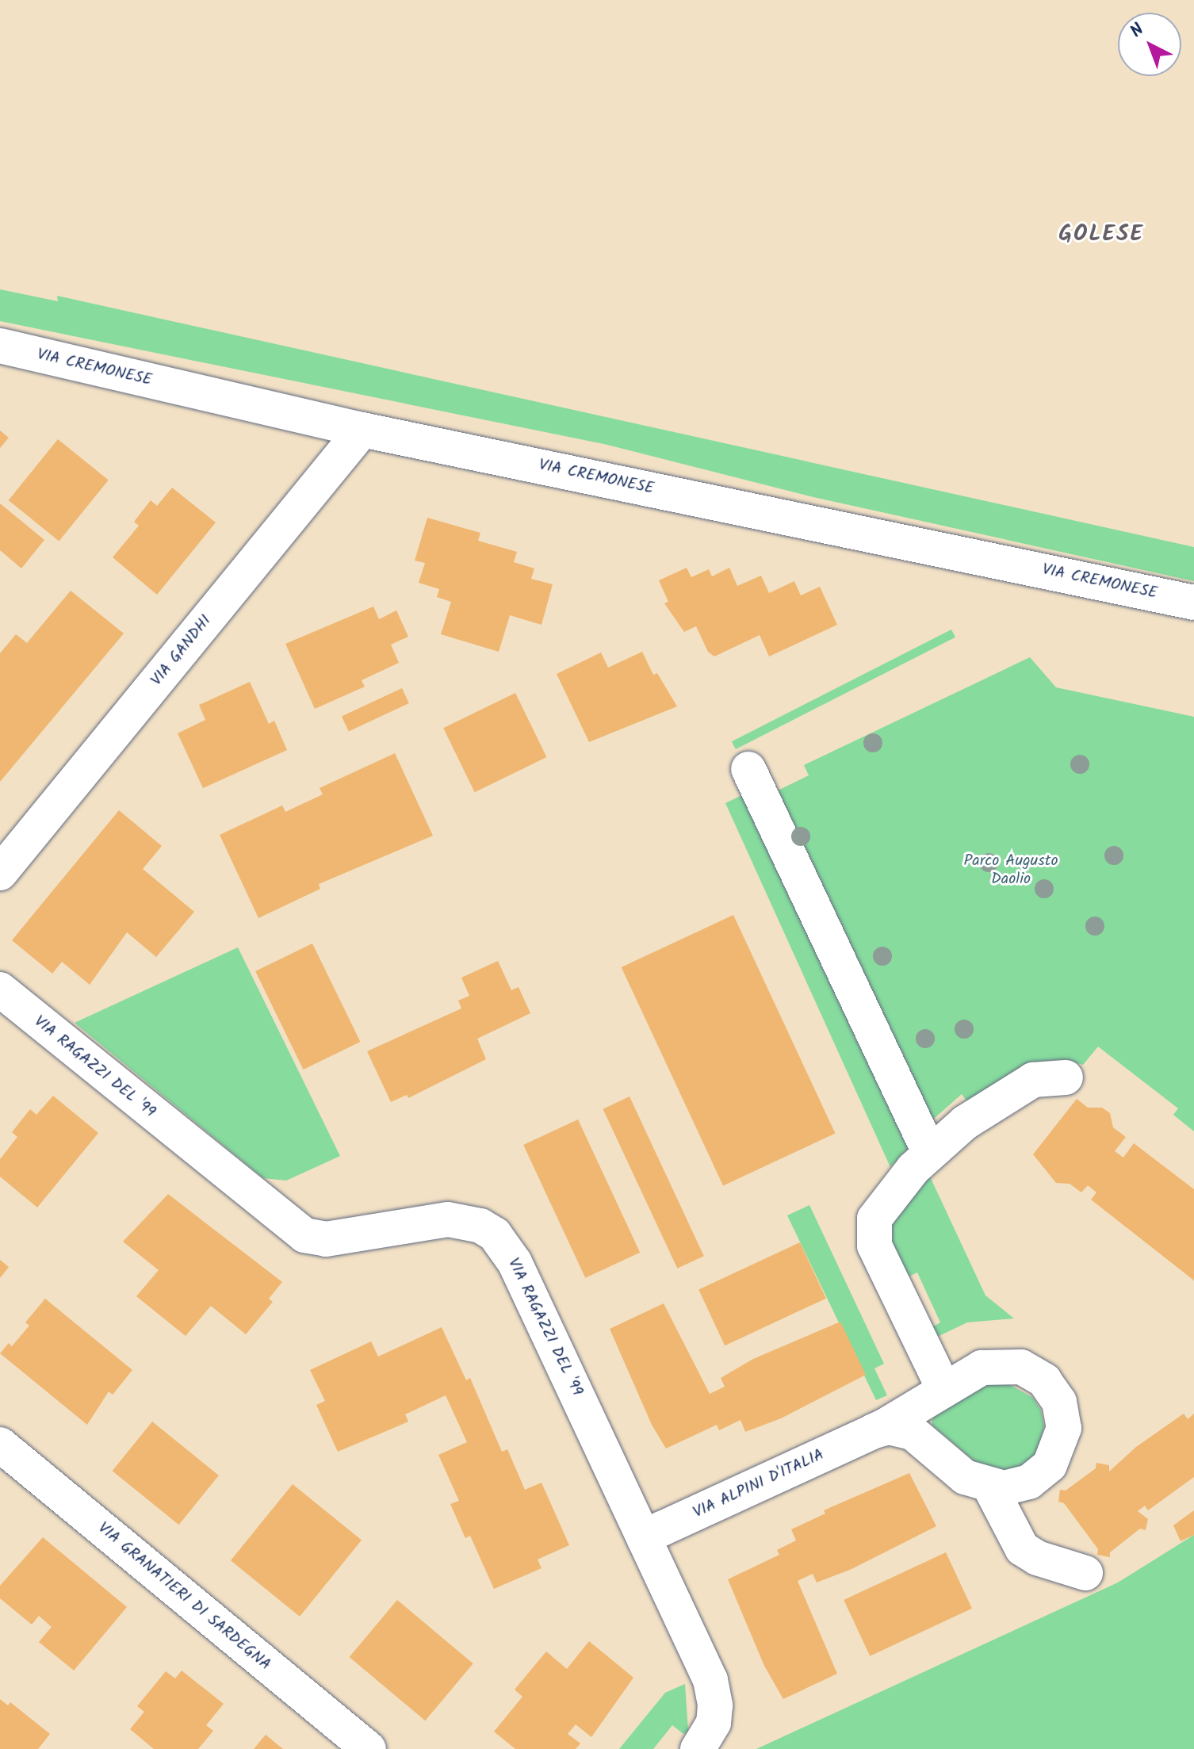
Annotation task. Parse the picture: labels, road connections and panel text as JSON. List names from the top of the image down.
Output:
{
  "streets": {
    "street": [
      "VIA CREMONESE",
      "VIA GANDHI",
      "VIA RAGAZZI DEL '99",
      "VIA ALPINI D'ITALIA",
      "VIA GRANATIERI DI SARDEGNA"
    ]
  },
  "crossings": [
    ["VIA CREMONESE", "VIA GANDHI"],
    ["VIA RAGAZZI DEL '99", "VIA ALPINI D'ITALIA"]
  ],
  "districts": ["GOLESE"],
  "parks": ["Parco Augusto Daolio"],
  "north": "top left"
}
